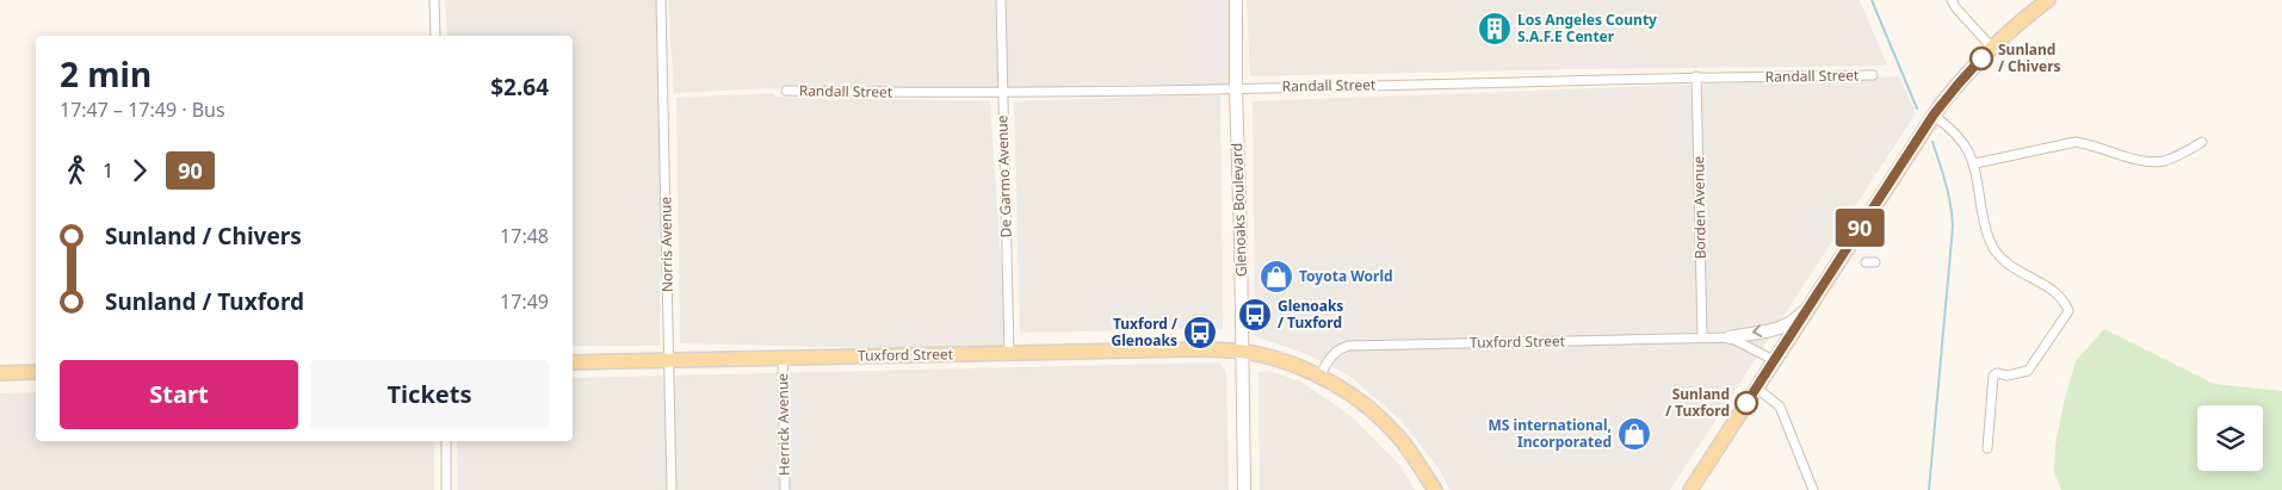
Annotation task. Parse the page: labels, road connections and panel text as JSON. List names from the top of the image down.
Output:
{
  "streets": {
    "main road": ["Glenoaks Boulevard", "Tuxford Street"],
    "street": [
      "Randall Street",
      "De Garmo Avenue",
      "Borden Avenue",
      "Norris Avenue",
      "Herrick Avenue"
    ]
  },
  "crossings": [
    ["Randall Street", "De Garmo Avenue"],
    ["Randall Street", "Borden Avenue"],
    ["Randall Street", "Glenoaks Boulevard"],
    ["De Garmo Avenue", "Tuxford Street"],
    ["Borden Avenue", "Tuxford Street"],
    ["Glenoaks Boulevard", "Tuxford Street"],
    ["Norris Avenue", "Tuxford Street"],
    ["Tuxford Street", "Herrick Avenue"]
  ],
  "places": {
    "building": ["Los Angeles County S.A.F.E Center"],
    "other": ["Sunland / Chivers", "Sunland / Tuxford"],
    "shop": ["Toyota World", "MS international, Incorporated"],
    "bus stop": ["Glenoaks / Tuxford", "Tuxford / Glenoaks"]
  },
  "lines": ["bus line 90"],
  "page": {
    "on_map": "90",
    "heading": ["2 min", "17:47 – 17:49 · Bus", "$2.64"],
    "legs": ["1", "90"],
    "list": [
      {
        "name": "Sunland / Chivers",
        "value": "17:48"
      },
      {
        "name": "Sunland / Tuxford",
        "value": "17:49"
      }
    ],
    "buttons": ["Start", "Tickets"]
  }
}
